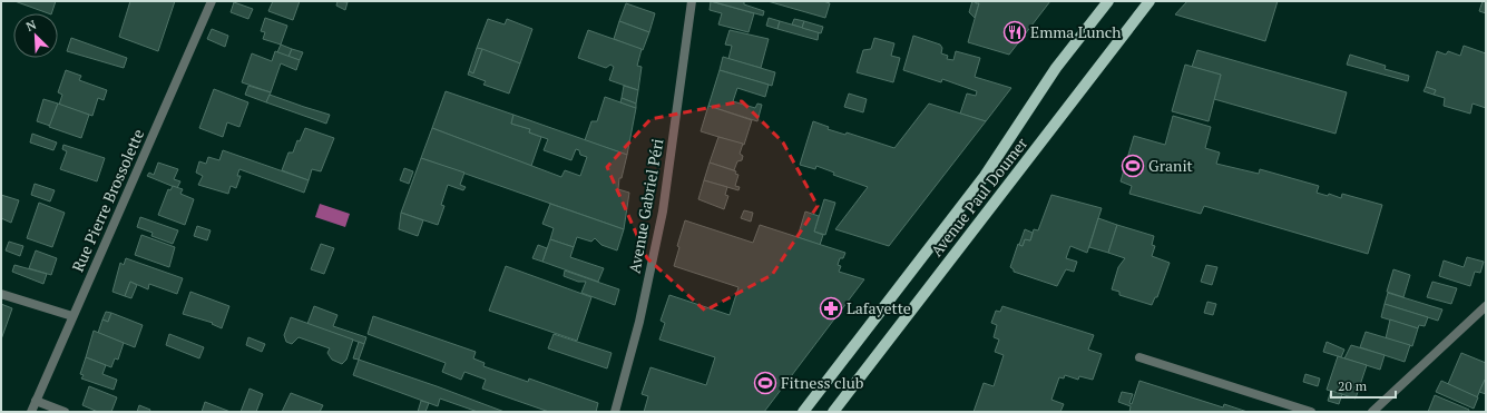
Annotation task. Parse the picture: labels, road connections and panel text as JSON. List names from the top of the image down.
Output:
{
  "streets": {
    "main road": ["Avenue Paul Doumer"],
    "street": ["Rue Pierre Brossolette", "Avenue Gabriel Péri"]
  },
  "places": {
    "restaurant": ["Emma Lunch"],
    "sports": ["Granit", "Fitness club"],
    "pharmacy": ["Lafayette"]
  },
  "scale_bar": "20 m",
  "north": "top left"
}
